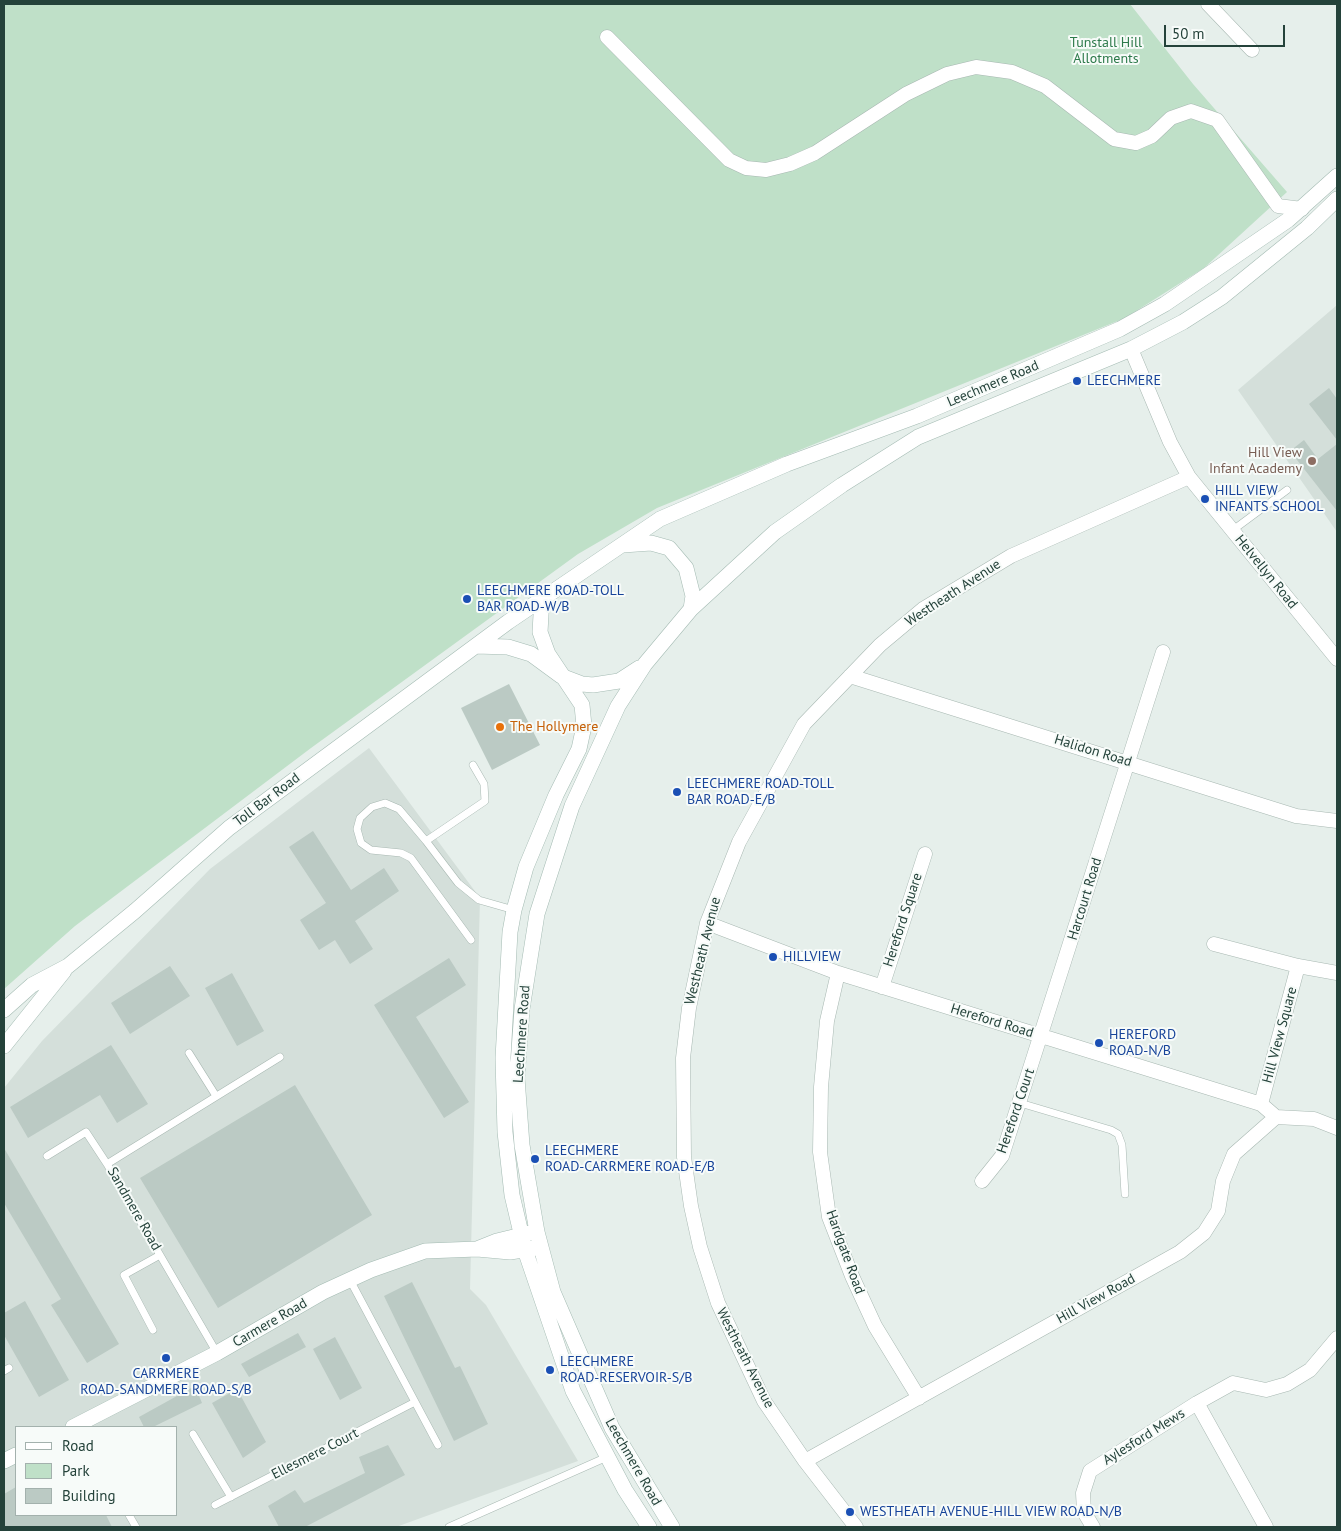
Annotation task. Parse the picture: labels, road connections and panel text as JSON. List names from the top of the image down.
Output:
{
  "streets": {
    "main road": ["Leechmere Road", "Toll Bar Road", "Carmere Road"],
    "street": [
      "Helvellyn Road",
      "Westheath Avenue",
      "Halidon Road",
      "Harcourt Road",
      "Hereford Square",
      "Hereford Road",
      "Hill View Square",
      "Hereford Court",
      "Hardgate Road",
      "Hill View Road",
      "Aylesford Mews"
    ],
    "lane": ["Sandmere Road", "Ellesmere Court"]
  },
  "crossings": [
    ["Leechmere Road", "Helvellyn Road"],
    ["Leechmere Road", "Toll Bar Road"],
    ["Leechmere Road", "Carmere Road"],
    ["Helvellyn Road", "Westheath Avenue"],
    ["Westheath Avenue", "Halidon Road"],
    ["Westheath Avenue", "Hereford Road"],
    ["Westheath Avenue", "Hill View Road"],
    ["Halidon Road", "Harcourt Road"],
    ["Harcourt Road", "Hereford Road"],
    ["Harcourt Road", "Hereford Court"],
    ["Hereford Square", "Hereford Road"],
    ["Hereford Road", "Hill View Square"],
    ["Hereford Road", "Hereford Court"],
    ["Hereford Road", "Hardgate Road"],
    ["Hereford Road", "Hill View Road"],
    ["Sandmere Road", "Carmere Road"],
    ["Hardgate Road", "Hill View Road"]
  ],
  "parks": ["Tunstall Hill Allotments"],
  "places": [
    "LEECHMERE",
    "Hill View Infant Academy",
    "HILL VIEW INFANTS SCHOOL",
    "LEECHMERE ROAD-TOLL BAR ROAD-W/B",
    "The Hollymere",
    "LEECHMERE ROAD-TOLL BAR ROAD-E/B",
    "HILLVIEW",
    "HEREFORD ROAD-N/B",
    "LEECHMERE ROAD-CARRMERE ROAD-E/B",
    "CARRMERE ROAD-SANDMERE ROAD-S/B",
    "LEECHMERE ROAD-RESERVOIR-S/B",
    "WESTHEATH AVENUE-HILL VIEW ROAD-N/B"
  ],
  "legend": ["Road", "Park", "Building"],
  "scale_bar": "50 m"
}
